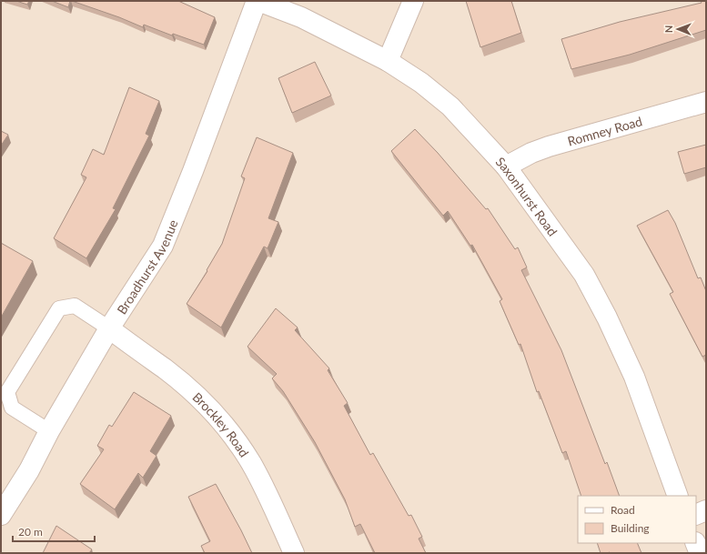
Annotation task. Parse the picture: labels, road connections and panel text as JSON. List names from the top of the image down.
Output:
{
  "streets": {
    "street": [
      "Romney Road",
      "Saxonhurst Road",
      "Broadhurst Avenue",
      "Brockley Road"
    ]
  },
  "crossings": [
    ["Romney Road", "Saxonhurst Road"],
    ["Saxonhurst Road", "Broadhurst Avenue"],
    ["Broadhurst Avenue", "Brockley Road"]
  ],
  "legend": ["Road", "Building"],
  "scale_bar": "20 m",
  "north": "left"
}
